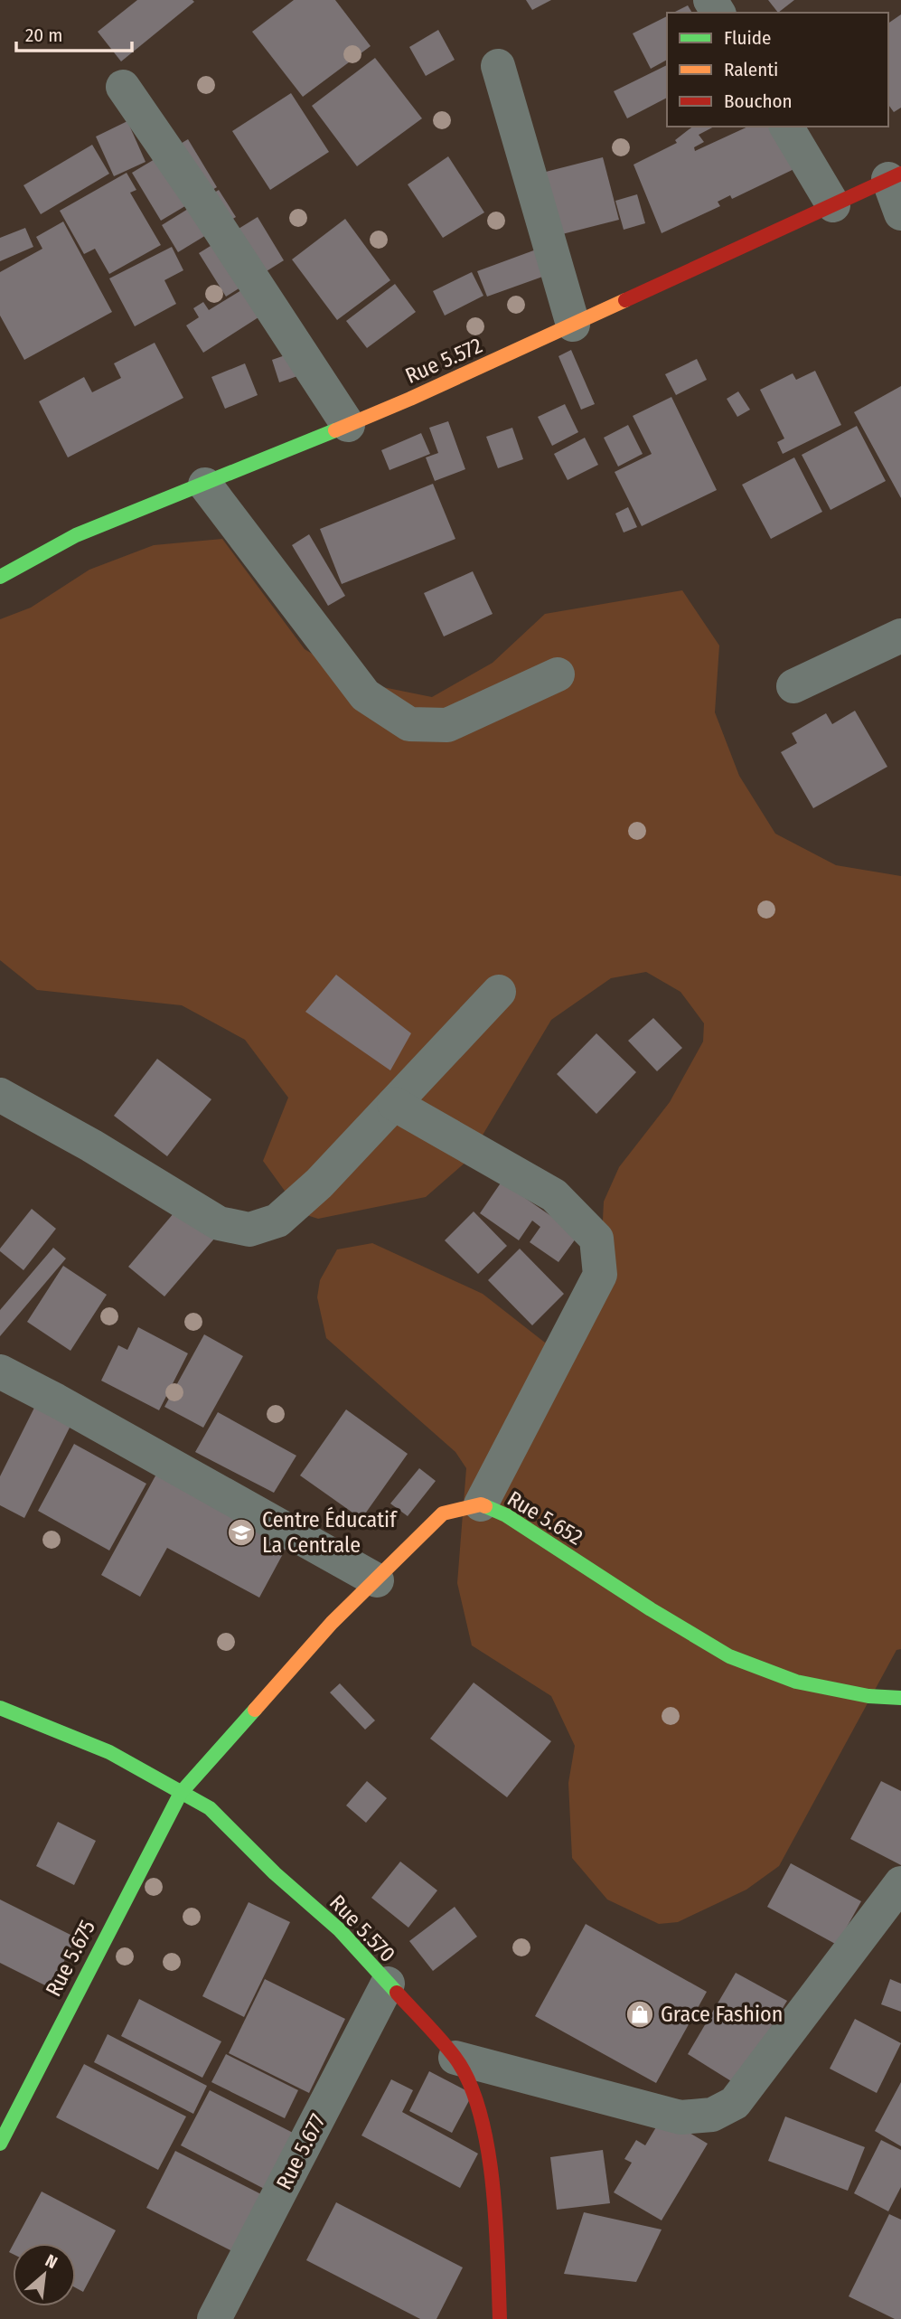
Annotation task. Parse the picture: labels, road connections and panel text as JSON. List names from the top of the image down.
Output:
{
  "streets": {
    "street": [
      "Rue 5.572",
      "Rue 5.652",
      "Rue 5.570",
      "Rue 5.675",
      "Rue 5.677"
    ]
  },
  "crossings": [
    ["Rue 5.652", "Rue 5.570"],
    ["Rue 5.652", "Rue 5.675"],
    ["Rue 5.570", "Rue 5.675"],
    ["Rue 5.570", "Rue 5.677"]
  ],
  "places": {
    "school or university": ["Centre Éducatif La Centrale"],
    "shop": ["Grace Fashion"]
  },
  "legend": ["Fluide", "Ralenti", "Bouchon"],
  "scale_bar": "20 m",
  "north": "top right"
}
